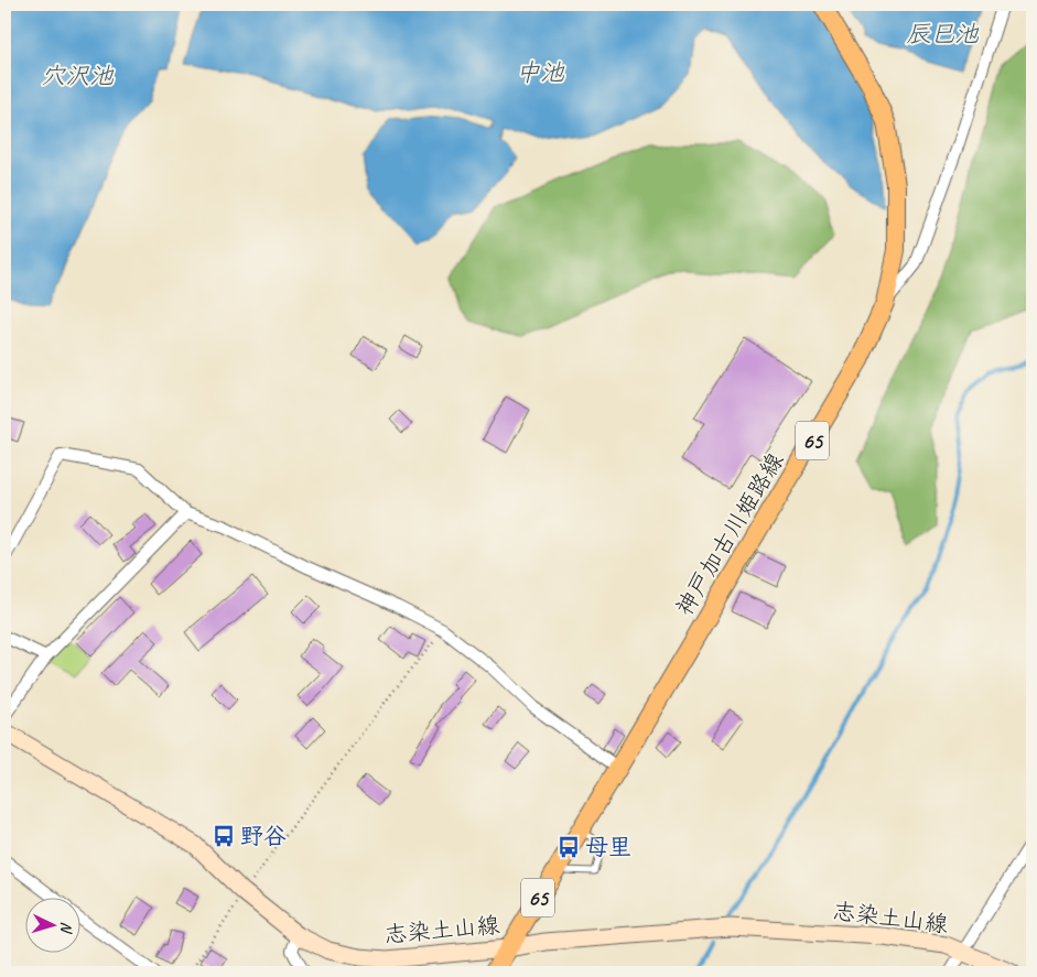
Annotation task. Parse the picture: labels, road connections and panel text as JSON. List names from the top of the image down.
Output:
{
  "streets": {
    "main road": ["65", "神戸加古川姫路線", "志染土山線"]
  },
  "crossings": [
    ["神戸加古川姫路線", "志染土山線"]
  ],
  "water": ["辰巳池", "中池", "穴沢池"],
  "places": {
    "bus stop": ["野谷", "母里"]
  },
  "north": "right"
}
